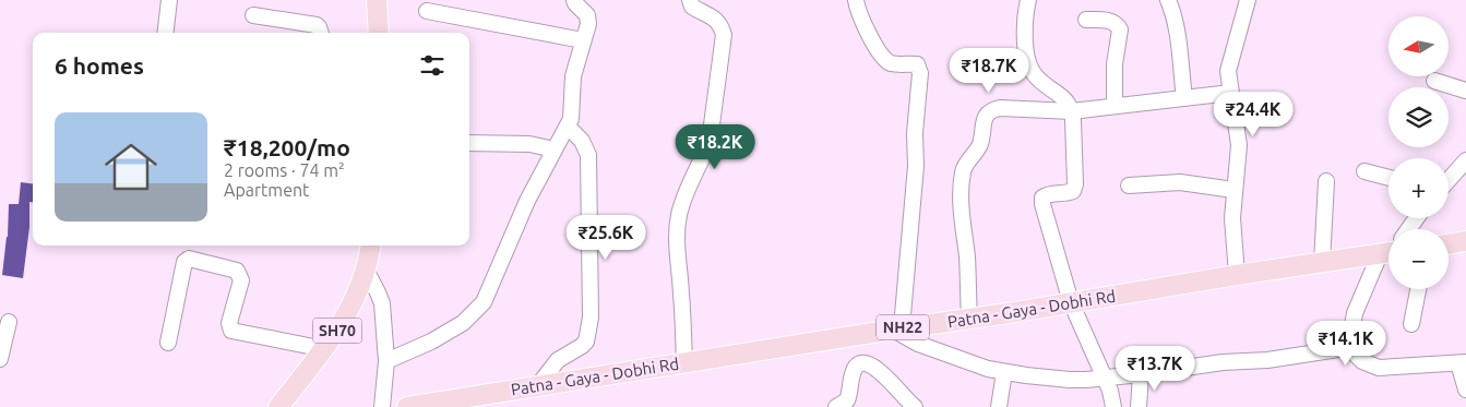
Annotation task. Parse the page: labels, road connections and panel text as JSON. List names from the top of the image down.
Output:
{
  "streets": {
    "main road": ["Patna - Gaya - Dobhi Rd", "NH22", "SH70"]
  },
  "north": "left",
  "page": {
    "map_buttons": ["+", "−"],
    "heading": "6 homes",
    "price": [
      "₹18.7K",
      "₹24.4K",
      "₹18.2K",
      "₹25.6K",
      "₹14.1K",
      "₹13.7K"
    ],
    "list": [
      {
        "name": "₹18,200/mo",
        "note": "2 rooms · 74 m² · Apartment"
      }
    ]
  }
}
